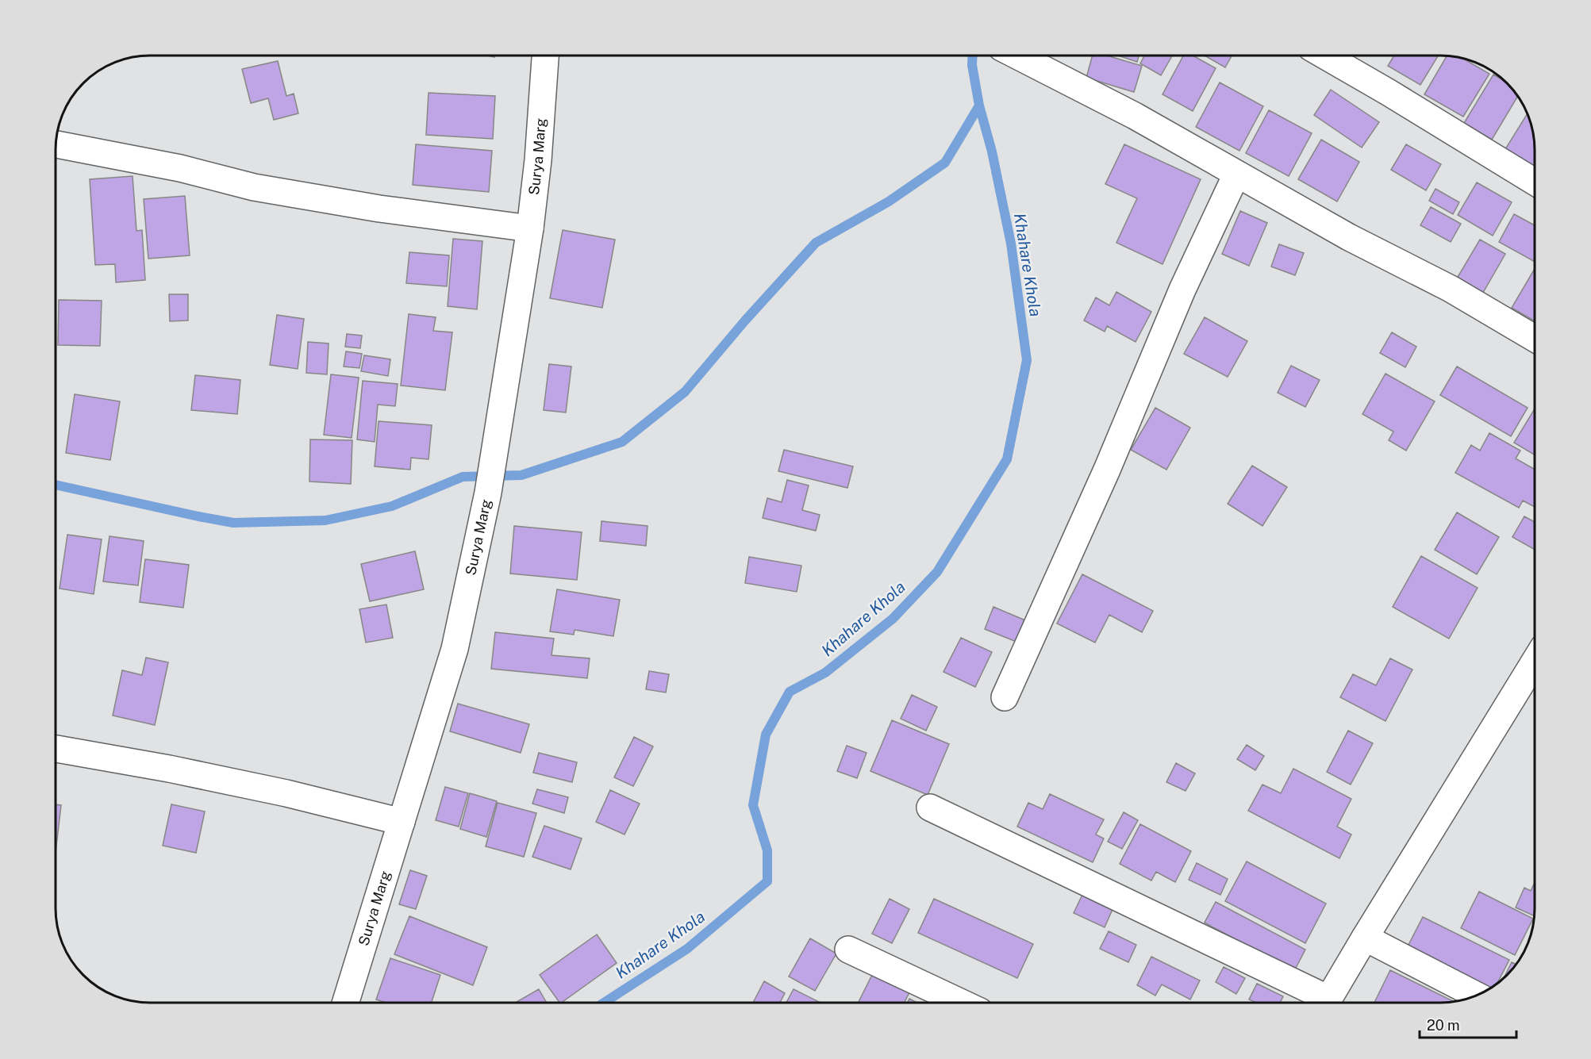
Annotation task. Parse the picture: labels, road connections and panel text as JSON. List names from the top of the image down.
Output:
{
  "streets": {
    "street": ["Surya Marg"]
  },
  "water": ["Khahare Khola"],
  "scale_bar": "20 m"
}
